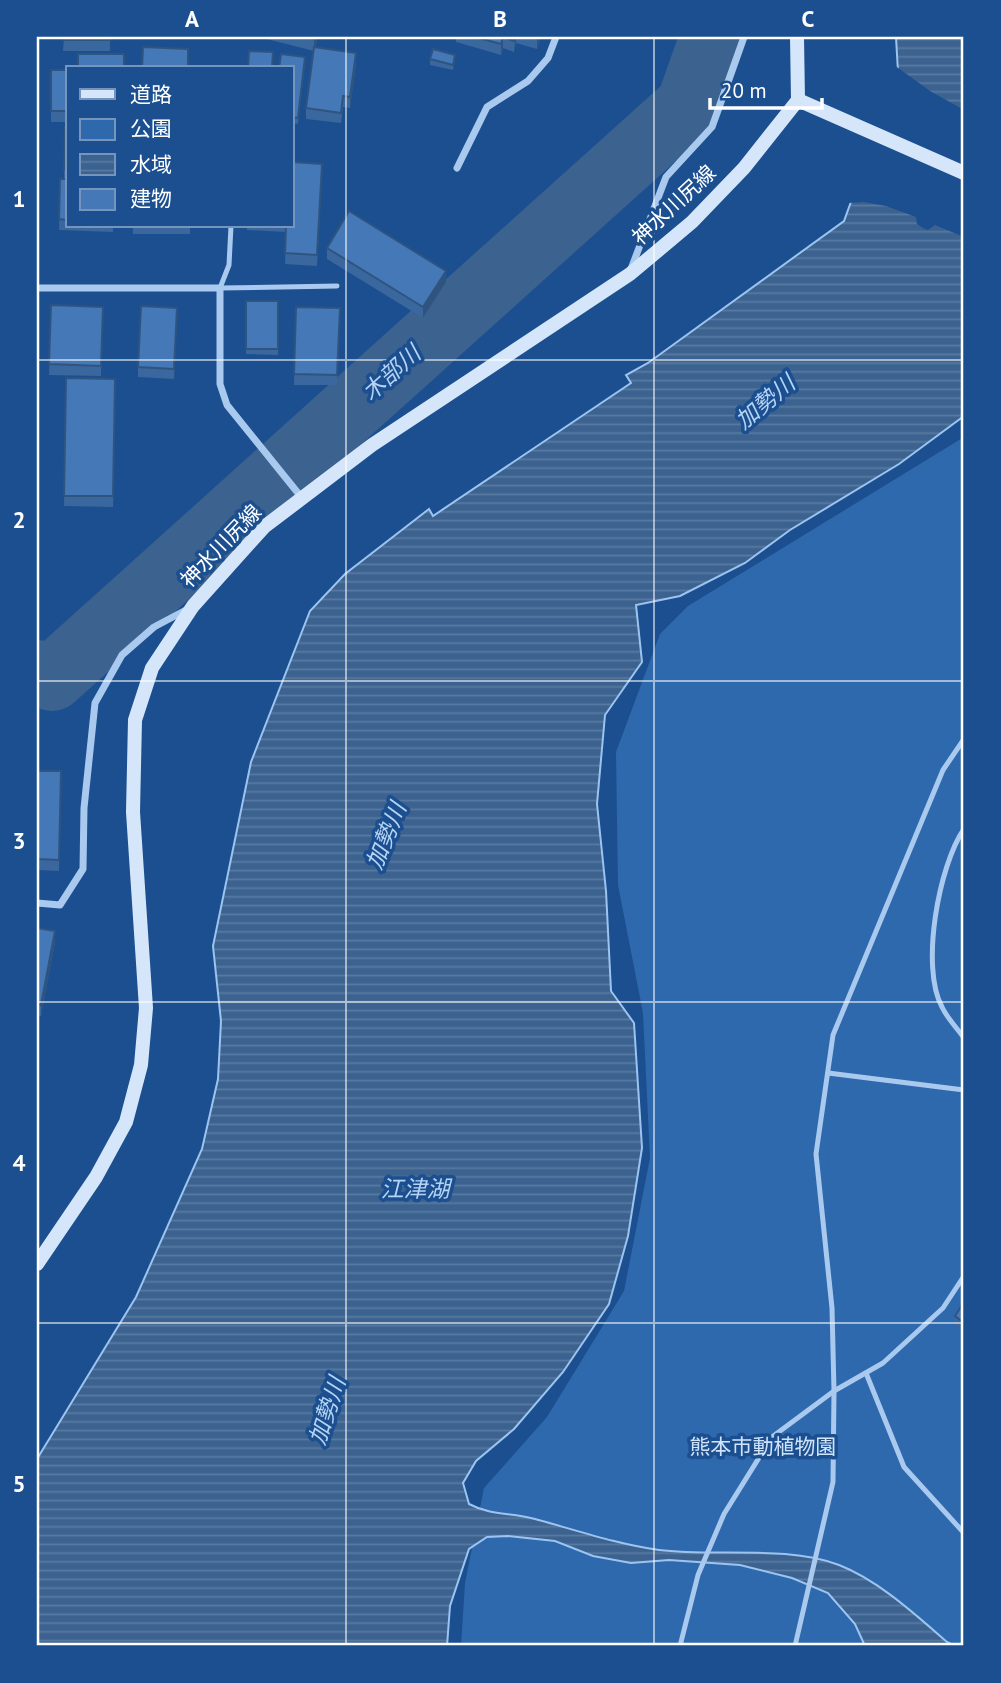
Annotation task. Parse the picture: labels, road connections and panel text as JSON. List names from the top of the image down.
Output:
{
  "streets": {
    "main road": ["神水川尻線"]
  },
  "water": ["木部川", "加勢川", "江津湖"],
  "parks": ["熊本市動植物園"],
  "legend": [
    "道路",
    "公園",
    "水域",
    "建物"
  ],
  "scale_bar": "20 m",
  "grid": {
    "columns": ["A", "B", "C"],
    "rows": [
      "1",
      "2",
      "3",
      "4",
      "5"
    ]
  }
}
